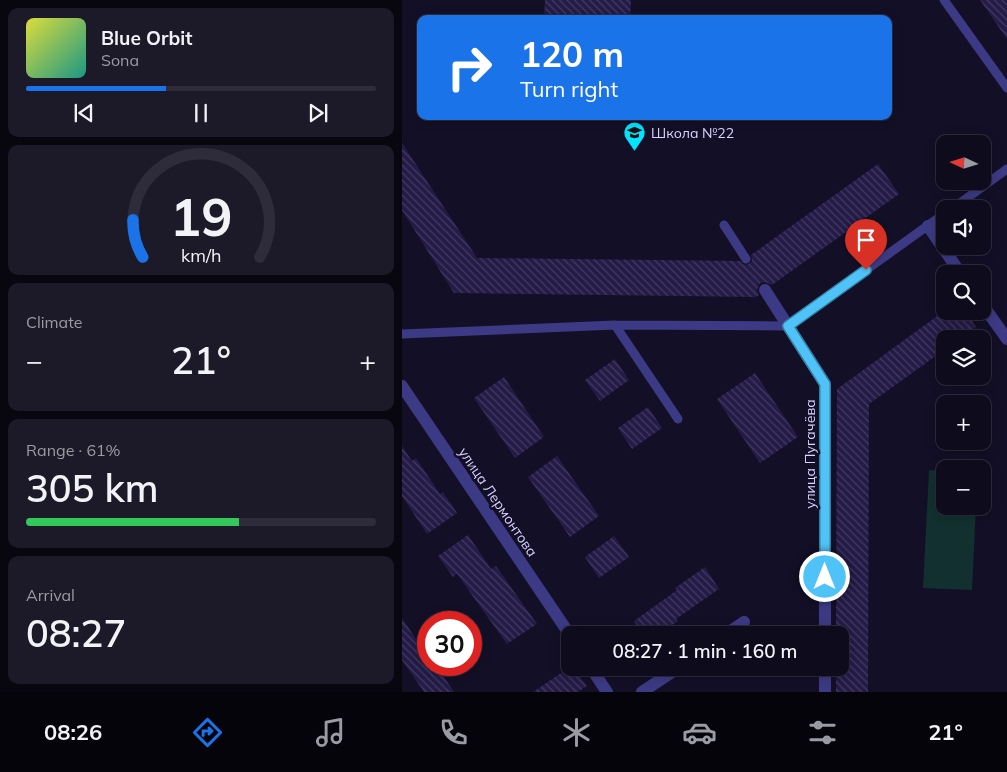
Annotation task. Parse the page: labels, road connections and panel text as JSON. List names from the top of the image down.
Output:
{
  "streets": {
    "street": ["улица Пугачёва", "улица Лермонтова"]
  },
  "places": {
    "school or university": ["Школа №22"]
  },
  "north": "left",
  "page": {
    "turn": ["120 m", "Turn right"],
    "song": ["Blue Orbit", "Sona"],
    "map_buttons": ["+", "−"],
    "tile": [
      "Climate",
      ["Range · 61%", "305 km"],
      ["Arrival", "08:27"]
    ],
    "heat": ["−", "21°", "+"],
    "limit": "30",
    "trip": "08:27 · 1 min · 160 m",
    "tabs": ["08:26", "21°"],
    "gauge": ["19", "km/h"]
  }
}
